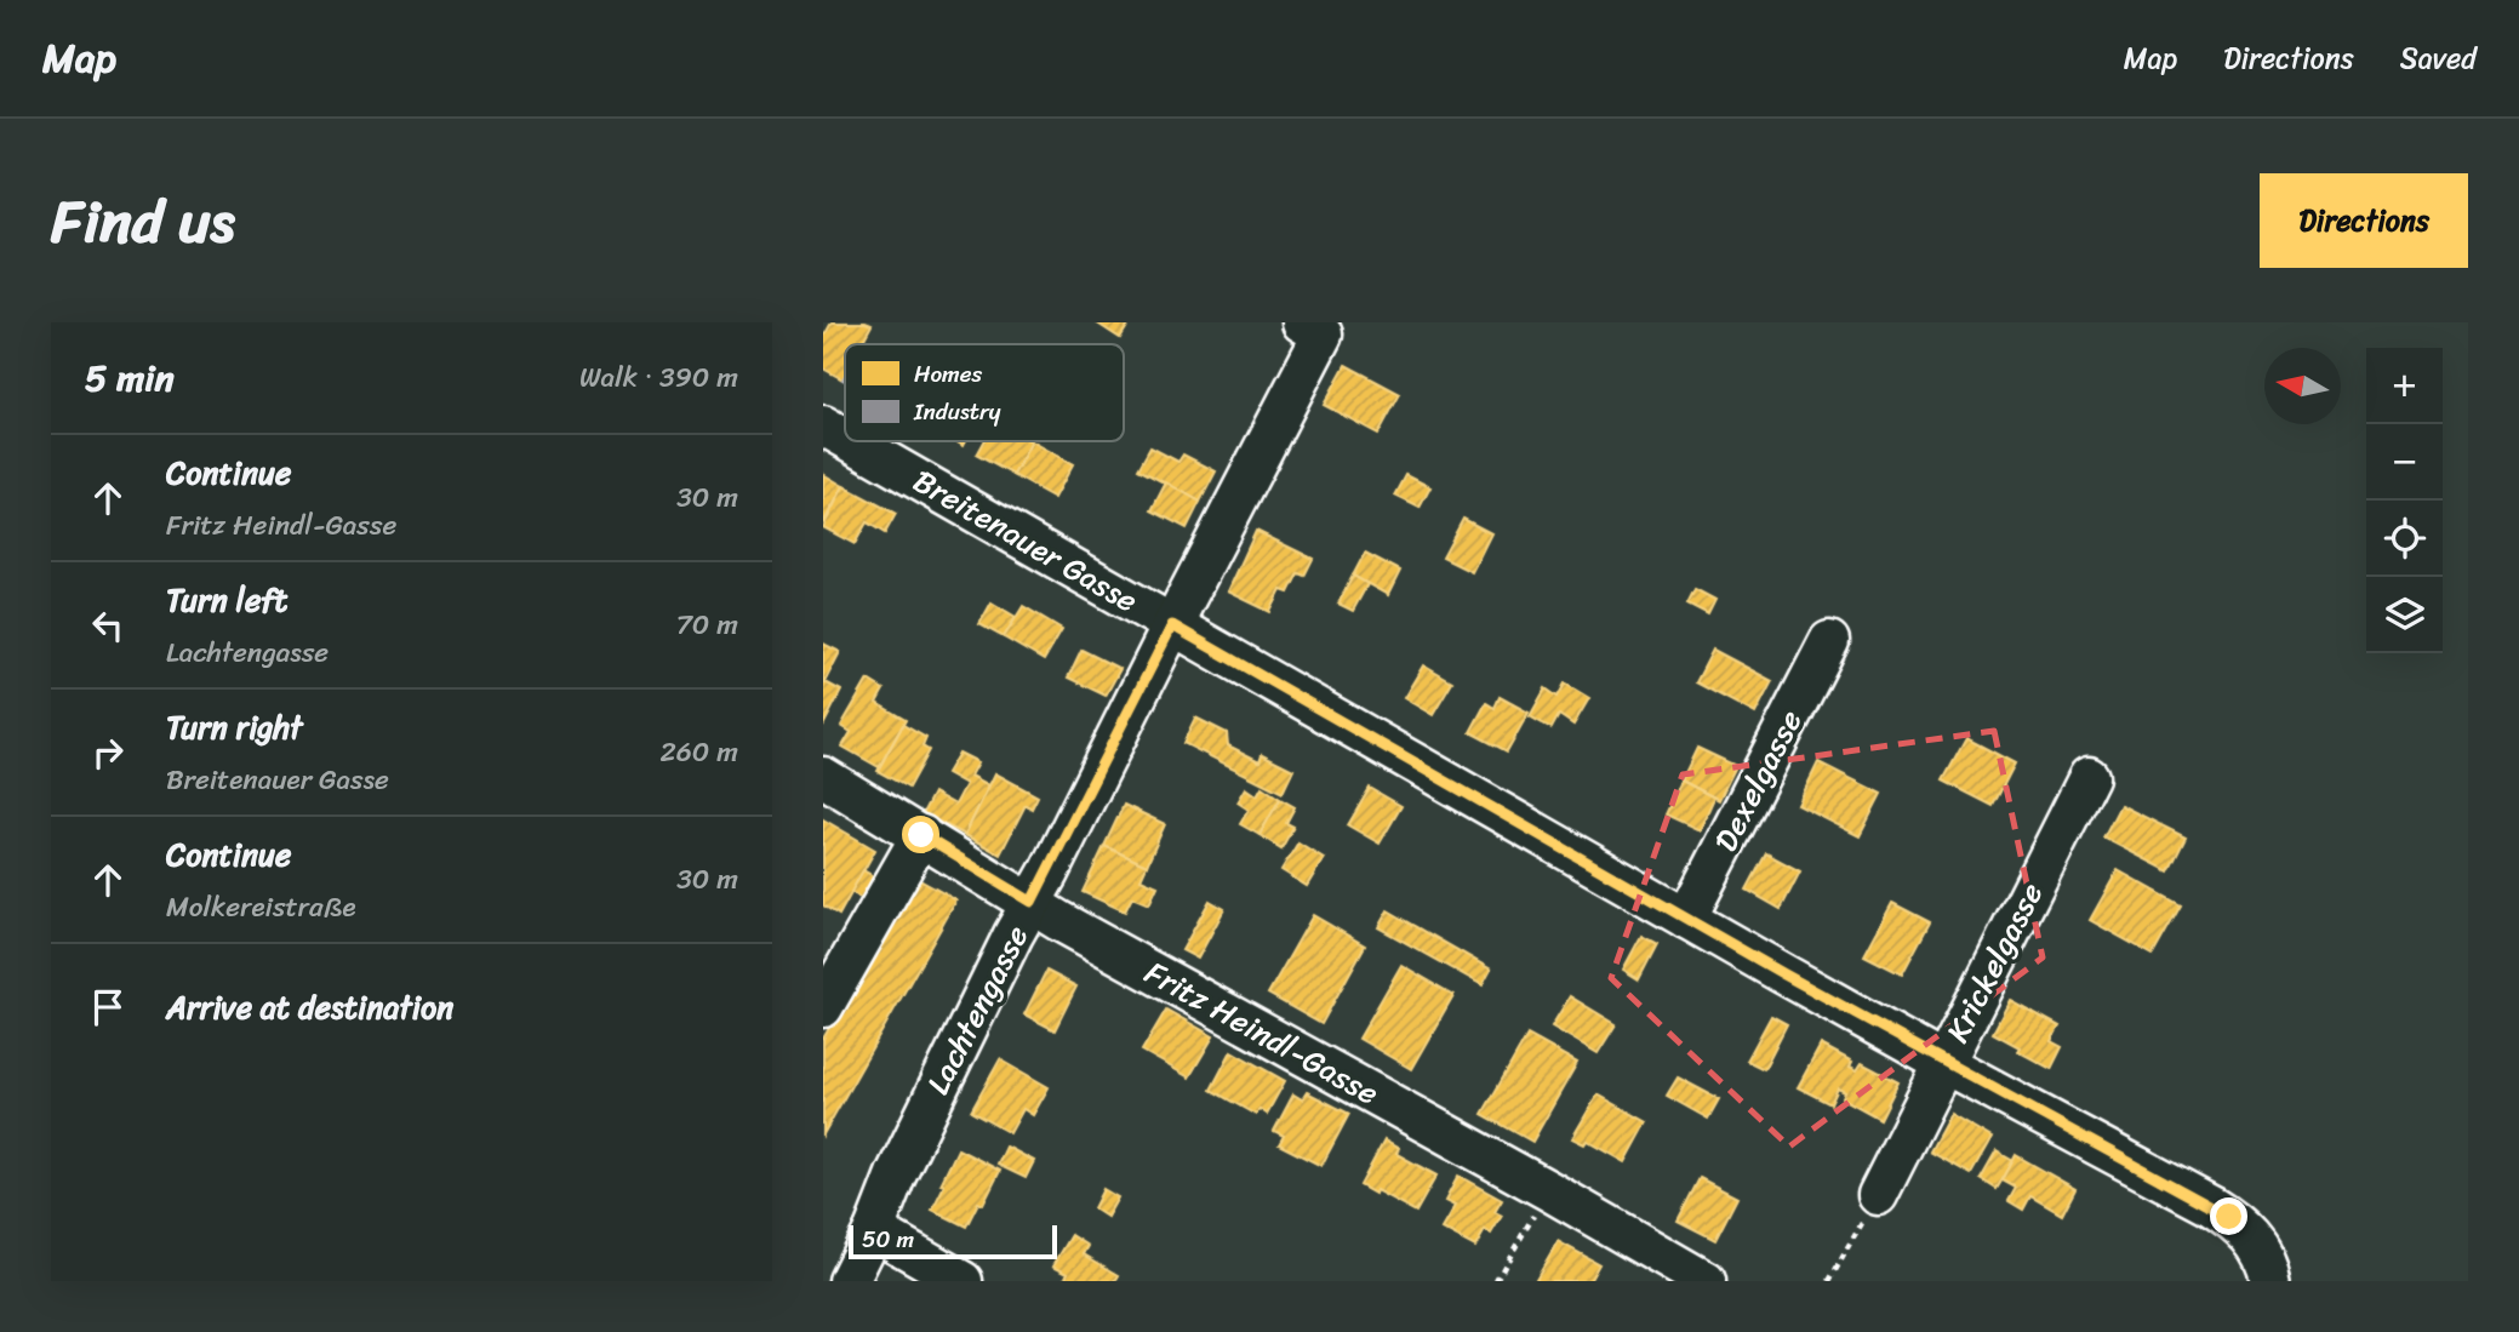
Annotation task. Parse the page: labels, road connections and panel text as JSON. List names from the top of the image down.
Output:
{
  "streets": {
    "street": [
      "Breitenauer Gasse",
      "Dexelgasse",
      "Krickelgasse",
      "Lachtengasse",
      "Fritz Heindl-Gasse"
    ]
  },
  "crossings": [
    ["Breitenauer Gasse", "Dexelgasse"],
    ["Breitenauer Gasse", "Krickelgasse"],
    ["Breitenauer Gasse", "Lachtengasse"],
    ["Lachtengasse", "Fritz Heindl-Gasse"]
  ],
  "legend": ["Homes", "Industry"],
  "scale_bar": "50 m",
  "north": "left",
  "page": {
    "header": "Map",
    "nav": ["Map", "Directions", "Saved"],
    "title": "Find us",
    "buttons": "Directions",
    "heading": ["5 min", "Walk · 390 m"],
    "map_buttons": ["+", "−"],
    "list": [
      ["Continue", "Fritz Heindl-Gasse", "30 m"],
      ["Turn left", "Lachtengasse", "70 m"],
      ["Turn right", "Breitenauer Gasse", "260 m"],
      ["Continue", "Molkereistraße", "30 m"],
      "Arrive at destination"
    ],
    "scale": "50 m"
  }
}
